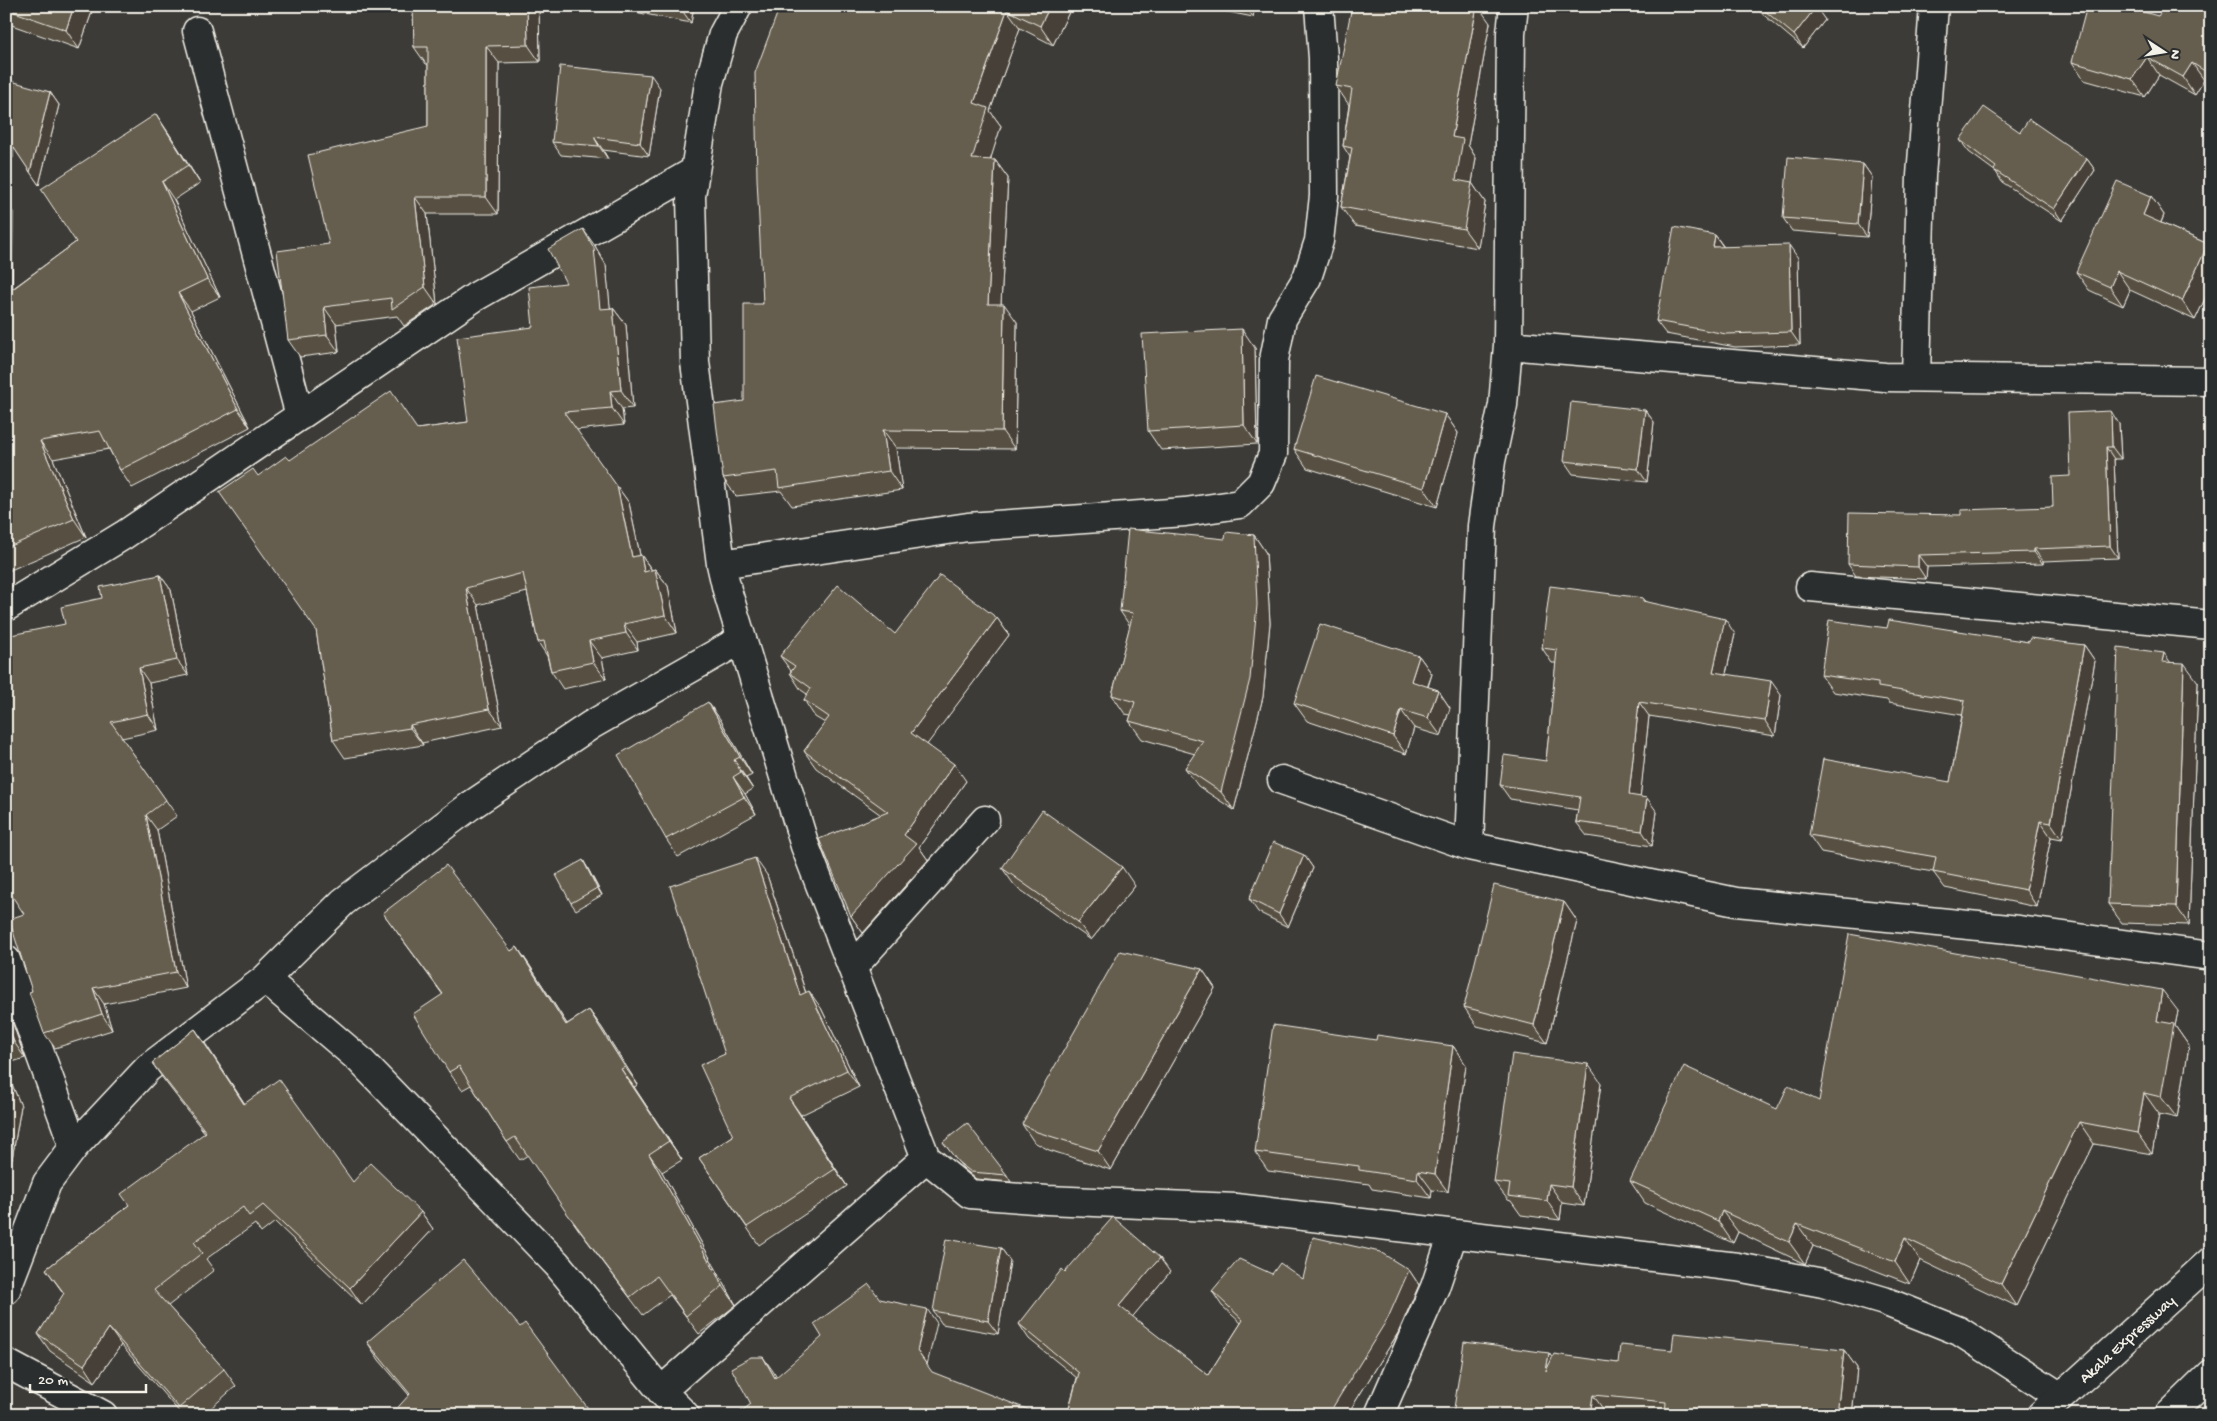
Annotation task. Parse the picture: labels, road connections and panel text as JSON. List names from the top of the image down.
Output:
{
  "streets": {
    "street": ["Akala Expressway"]
  },
  "scale_bar": "20 m",
  "north": "right"
}
